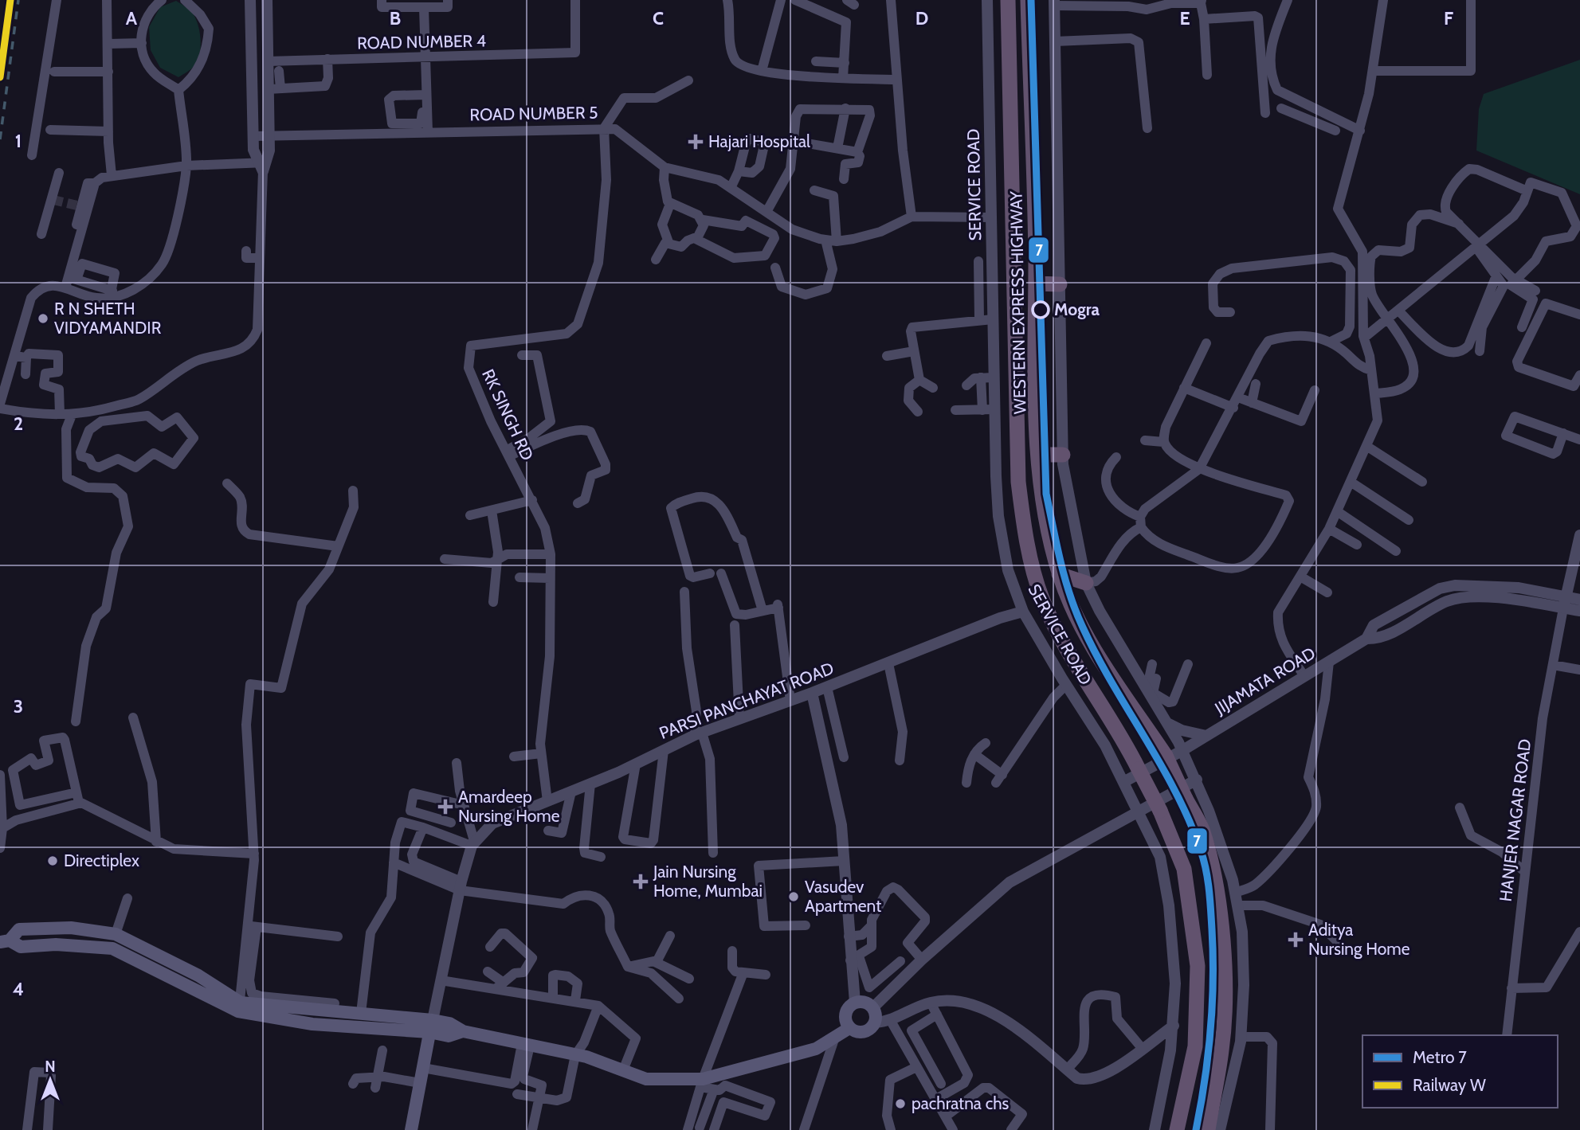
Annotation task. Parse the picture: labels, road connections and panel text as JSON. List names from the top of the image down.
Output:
{
  "streets": {
    "highway": ["WESTERN EXPRESS HIGHWAY"],
    "street": [
      "ROAD NUMBER 4",
      "ROAD NUMBER 5",
      "SERVICE ROAD",
      "RK SINGH RD",
      "JIJAMATA ROAD",
      "PARSI PANCHAYAT ROAD",
      "HANJER NAGAR ROAD"
    ]
  },
  "crossings": [
    ["ROAD NUMBER 5", "SERVICE ROAD"],
    ["ROAD NUMBER 5", "RK SINGH RD"],
    ["SERVICE ROAD", "JIJAMATA ROAD"],
    ["SERVICE ROAD", "PARSI PANCHAYAT ROAD"],
    ["RK SINGH RD", "PARSI PANCHAYAT ROAD"],
    ["JIJAMATA ROAD", "HANJER NAGAR ROAD"]
  ],
  "places": {
    "health": [
      "Hajari Hospital",
      "Amardeep Nursing Home",
      "Jain Nursing Home, Mumbai",
      "Aditya Nursing Home"
    ],
    "other": [
      "Mogra",
      "R N SHETH VIDYAMANDIR",
      "Directiplex",
      "Vasudev Apartment",
      "pachratna chs"
    ]
  },
  "lines": ["metro line 7", "rail line W"],
  "legend": ["Metro 7", "Railway W"],
  "north": "top",
  "grid": {
    "columns": [
      "A",
      "B",
      "C",
      "D",
      "E",
      "F"
    ],
    "rows": [
      "1",
      "2",
      "3",
      "4"
    ]
  }
}
